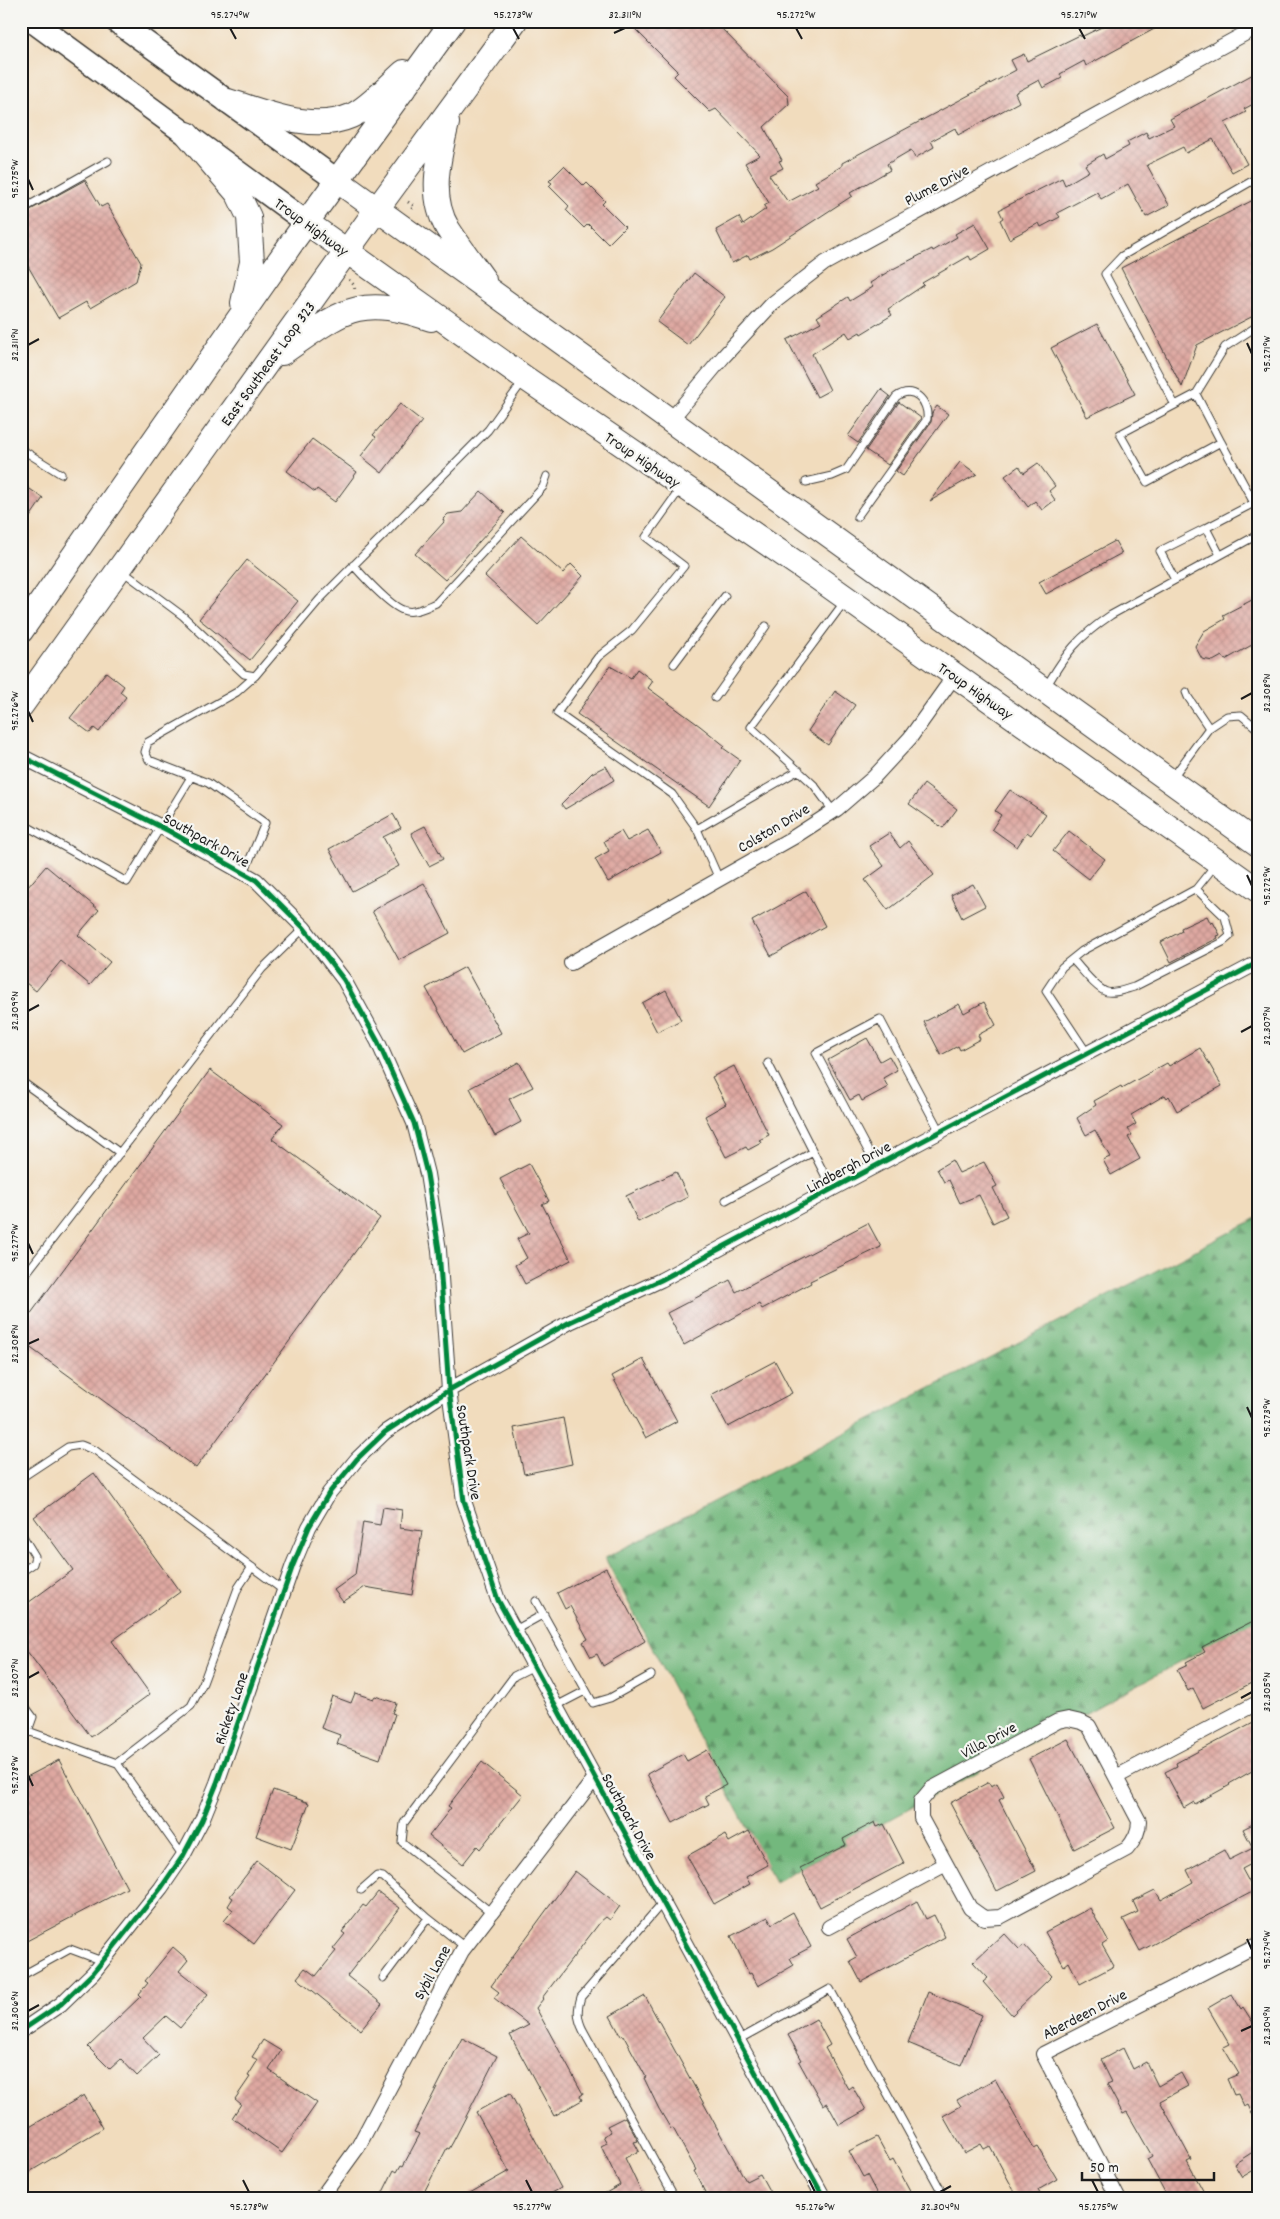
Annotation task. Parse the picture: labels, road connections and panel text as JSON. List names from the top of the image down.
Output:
{
  "streets": {
    "highway": ["Troup Highway", "East Southeast Loop 323"],
    "street": [
      "Plume Drive",
      "Colston Drive",
      "Southpark Drive",
      "Lindbergh Drive",
      "Rickety Lane",
      "Villa Drive",
      "Sybil Lane",
      "Aberdeen Drive"
    ]
  },
  "crossings": [
    ["Troup Highway", "East Southeast Loop 323"],
    ["Troup Highway", "Colston Drive"],
    ["Southpark Drive", "Lindbergh Drive"],
    ["Southpark Drive", "Rickety Lane"],
    ["Southpark Drive", "Sybil Lane"],
    ["Lindbergh Drive", "Rickety Lane"]
  ],
  "scale_bar": "50 m",
  "coordinates": [
    "95.274°W",
    "95.273°W",
    "32.311°N",
    "95.272°W",
    "95.271°W",
    "95.275°W",
    "32.308°N",
    "95.276°W",
    "32.309°N",
    "32.307°N",
    "95.277°W",
    "32.305°N",
    "95.278°W",
    "32.306°N",
    "32.304°N"
  ]
}
